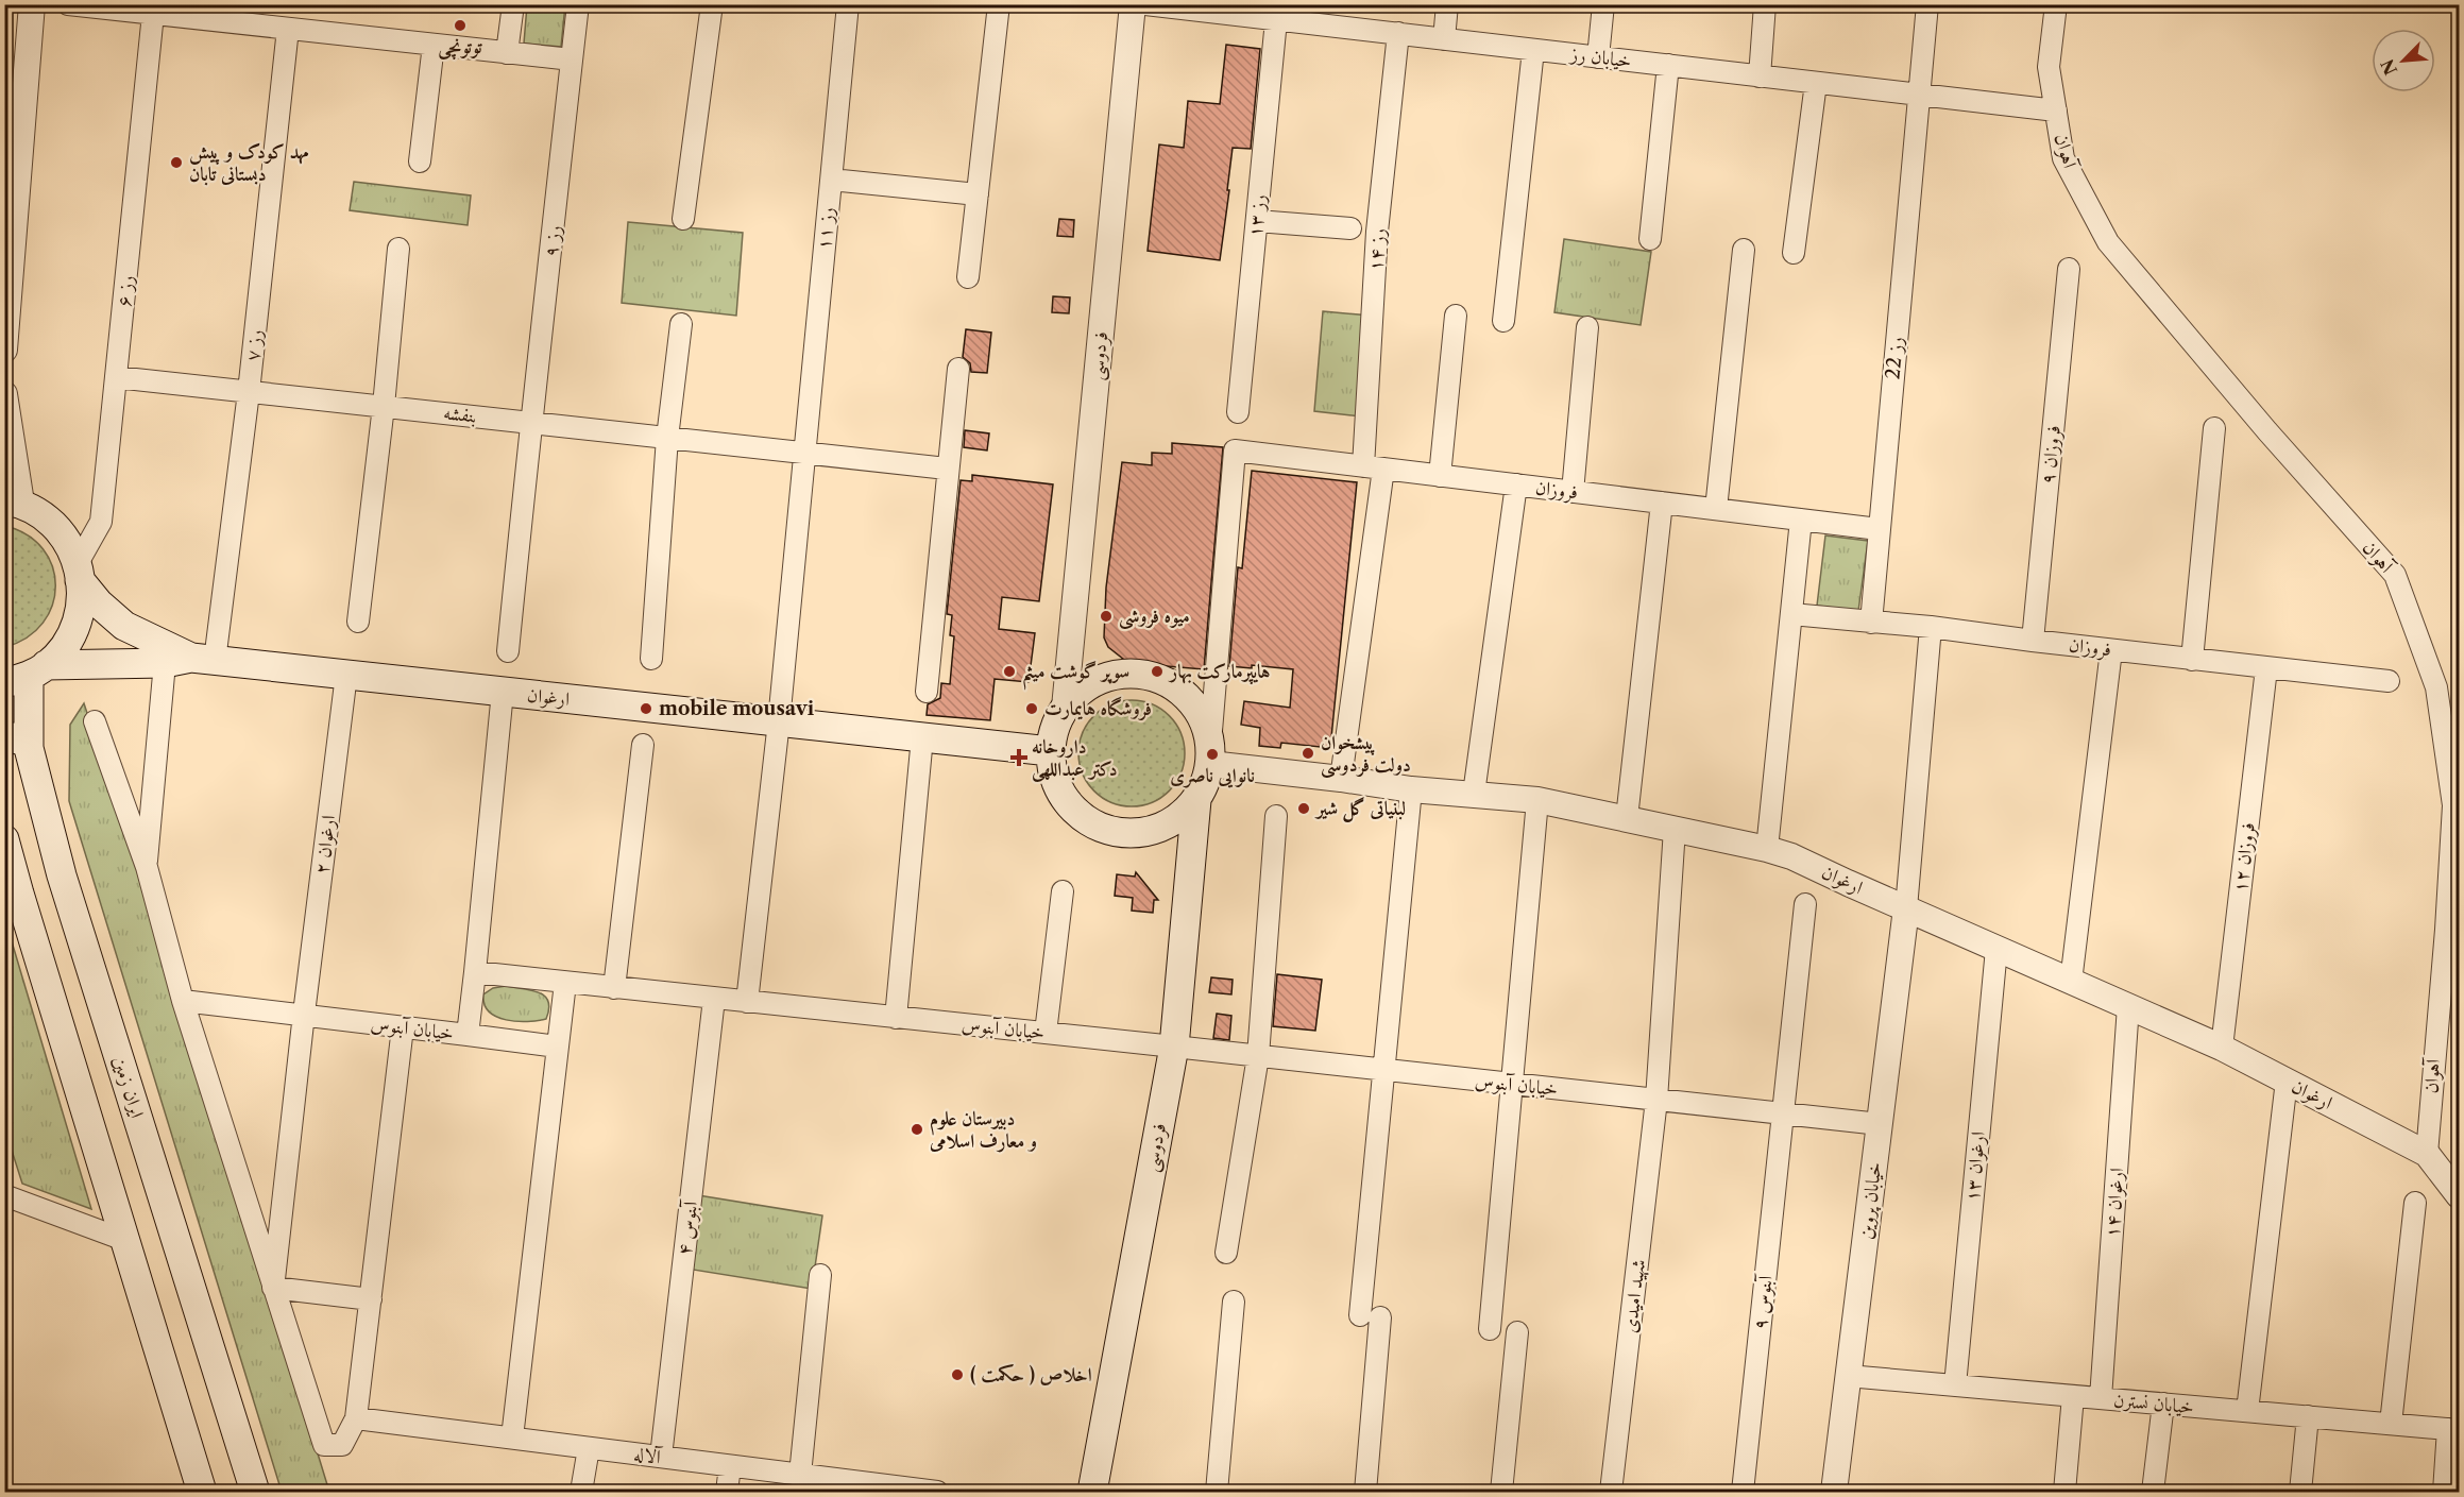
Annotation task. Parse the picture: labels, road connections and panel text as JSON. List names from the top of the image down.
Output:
{
  "streets": {
    "main road": ["فردوسی", "ارغوان", "ایران زمین"],
    "street": [
      "خیابان رز",
      "آهوان",
      "رز ۱۳",
      "رز ۱۱",
      "رز ۹",
      "رز ۱۴",
      "رز ۶",
      "رز ۷",
      "رز 22",
      "بنفشه",
      "فروزان ۹",
      "فروزان",
      "ارغوان ۲",
      "فروزان ۱۲",
      "خیابان آبنوس",
      "ارغوان ۱۳",
      "خیابان پروین",
      "ارغوان ۱۴",
      "آبنوس ۴",
      "شهید امیدی",
      "آبنوس ۹",
      "خیابان نسترن",
      "آلاله"
    ]
  },
  "crossings": [
    ["خیابان رز", "آهوان"],
    ["خیابان رز", "رز ۱۳"],
    ["خیابان رز", "رز ۱۴"],
    ["خیابان رز", "رز 22"],
    ["آهوان", "ارغوان"],
    ["رز ۱۱", "بنفشه"],
    ["رز ۹", "بنفشه"],
    ["رز ۱۴", "فروزان"],
    ["رز ۱۴", "ارغوان"],
    ["رز ۶", "بنفشه"],
    ["رز ۷", "بنفشه"],
    ["رز ۷", "ارغوان"],
    ["فردوسی", "فروزان"],
    ["فردوسی", "ارغوان"],
    ["فردوسی", "خیابان آبنوس"],
    ["رز 22", "فروزان"],
    ["فروزان ۹", "فروزان"],
    ["فروزان", "ارغوان"],
    ["فروزان", "فروزان ۱۲"],
    ["ارغوان", "ارغوان ۲"],
    ["ارغوان", "فروزان ۱۲"],
    ["ارغوان", "ایران زمین"],
    ["ارغوان", "ارغوان ۱۳"],
    ["ارغوان", "خیابان پروین"],
    ["ارغوان", "ارغوان ۱۴"],
    ["ارغوان", "شهید امیدی"],
    ["ارغوان ۲", "خیابان آبنوس"],
    ["خیابان آبنوس", "خیابان پروین"],
    ["خیابان آبنوس", "آبنوس ۴"],
    ["خیابان آبنوس", "شهید امیدی"],
    ["خیابان آبنوس", "آبنوس ۹"],
    ["ارغوان ۱۳", "خیابان نسترن"],
    ["خیابان پروین", "خیابان نسترن"],
    ["ارغوان ۱۴", "خیابان نسترن"],
    ["آبنوس ۴", "آلاله"]
  ],
  "places": {
    "other": [
      "توتونچی",
      "مهد کودک و پیش دبستانی تابان",
      "میوه فروشی",
      "سوپر گوشت میثم",
      "هایپرمارکت بهار",
      "mobile mousavi",
      "فروشگاه هایمارت",
      "پیشخوان دولت فردوسی",
      "نانوایی ناصری",
      "لبنیاتی گل شیر",
      "دبیرستان علوم و معارف اسلامی",
      "اخلاص ( حکمت )"
    ],
    "health": ["داروخانه دکتر عبداللهی"]
  },
  "north": "bottom left"
}
